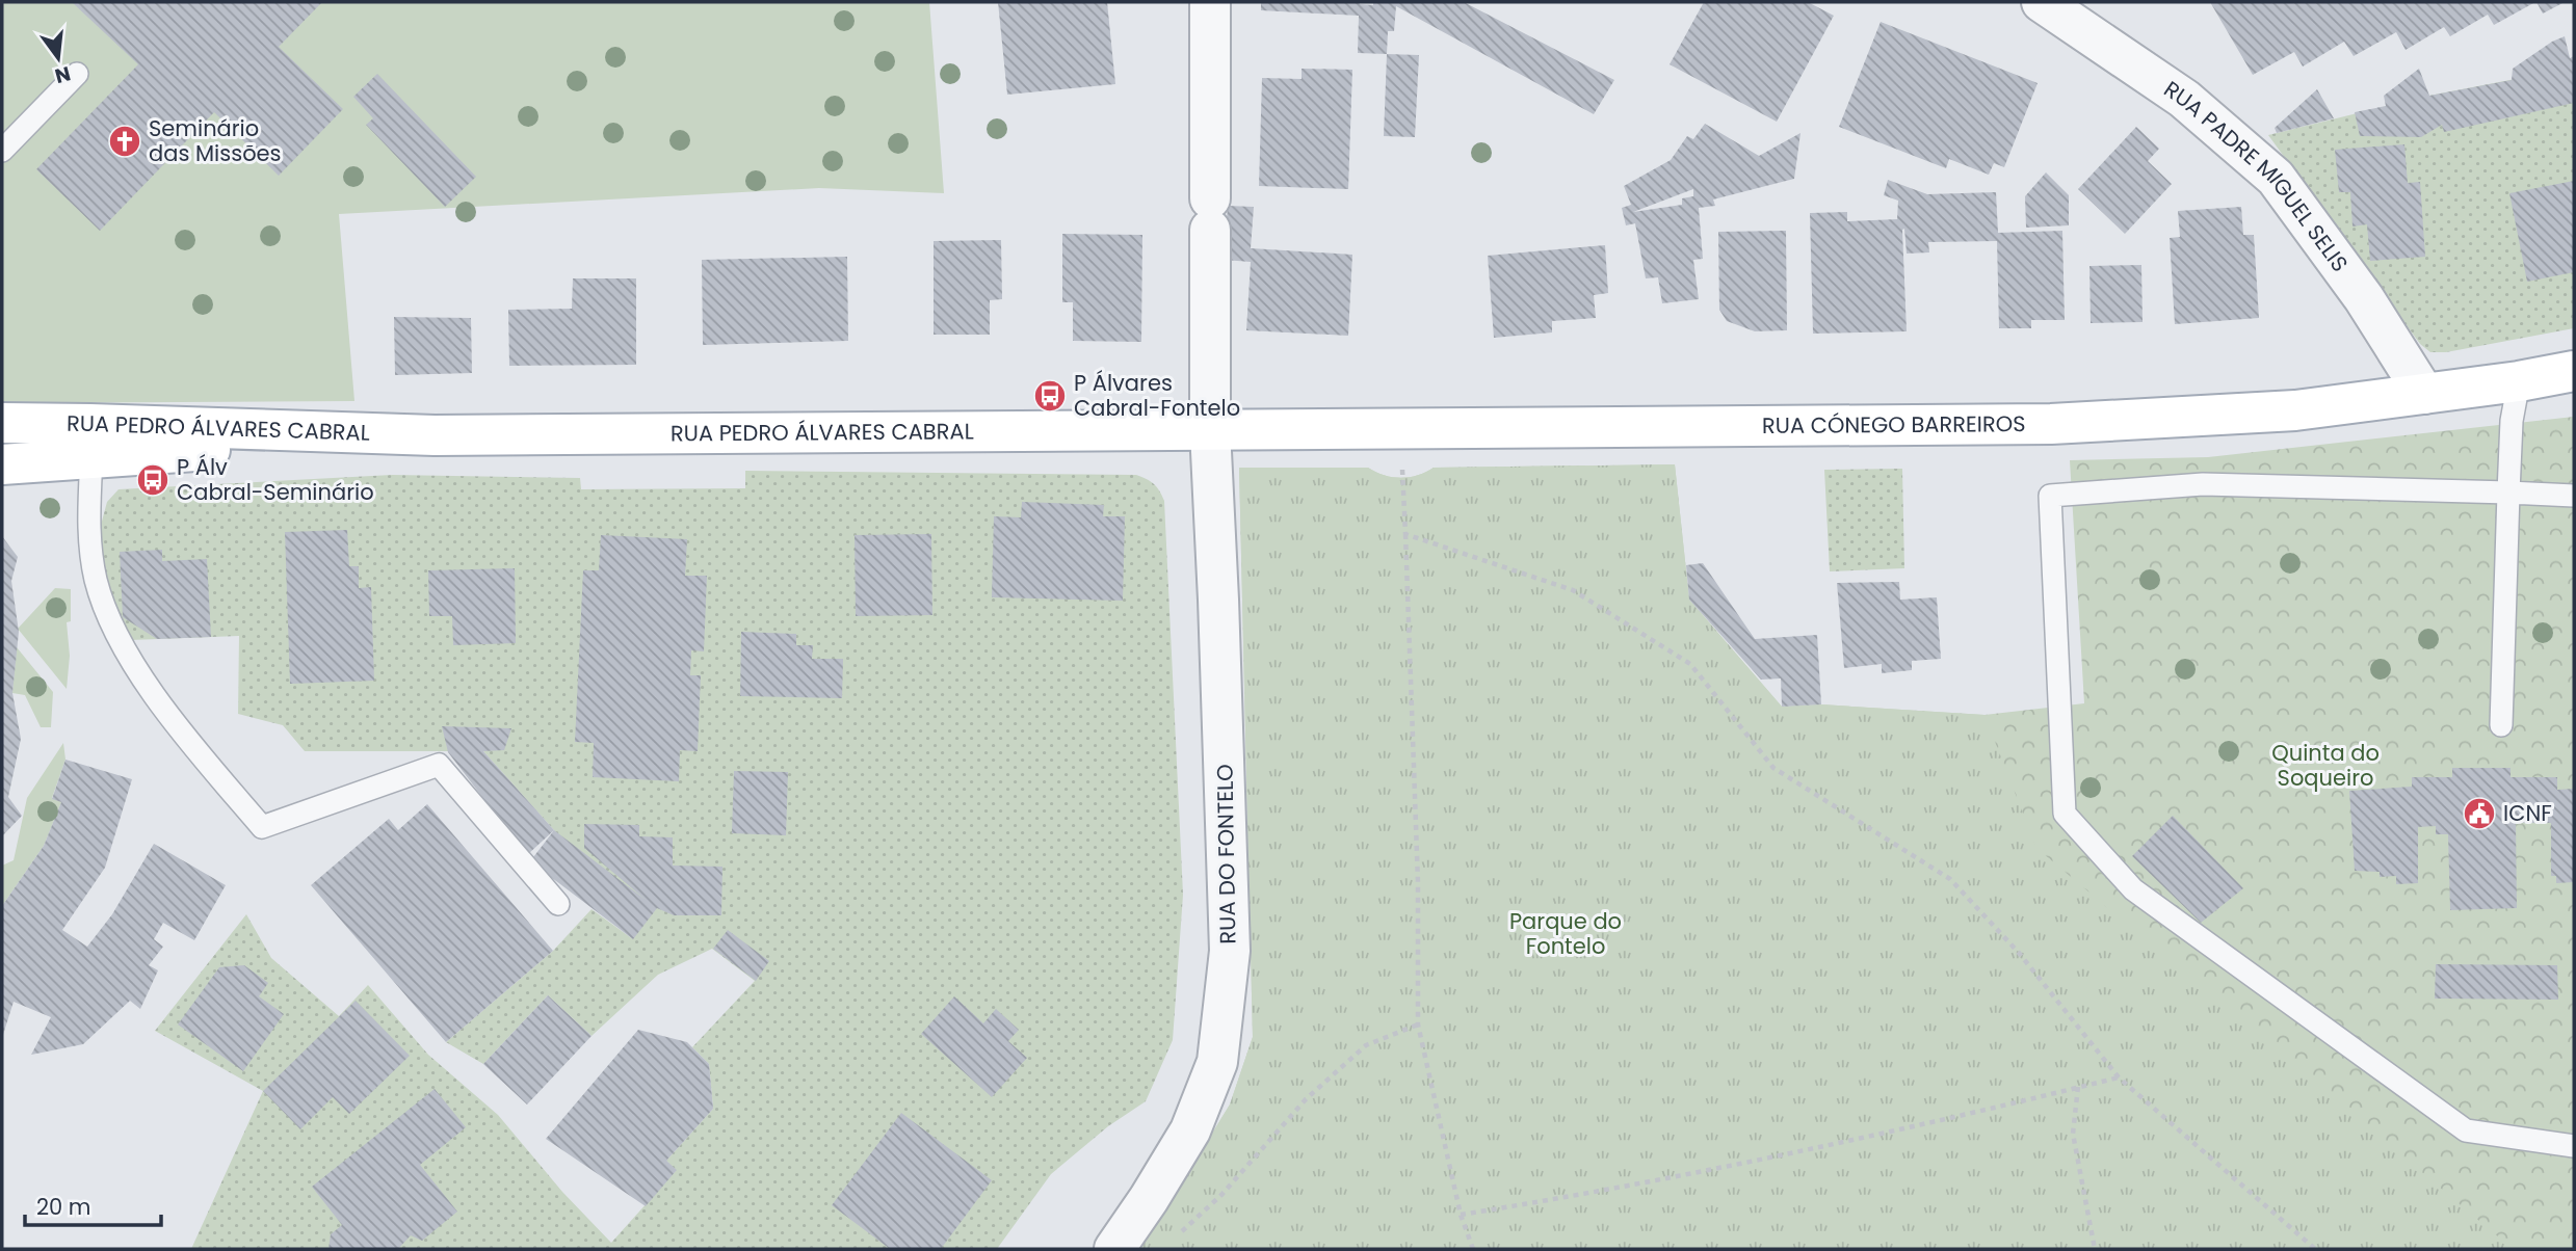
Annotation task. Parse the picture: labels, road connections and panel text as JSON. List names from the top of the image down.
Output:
{
  "streets": {
    "main road": ["RUA CÓNEGO BARREIROS", "RUA PEDRO ÁLVARES CABRAL"],
    "street": ["RUA PADRE MIGUEL SELIS", "RUA DO FONTELO"]
  },
  "crossings": [
    ["RUA PADRE MIGUEL SELIS", "RUA CÓNEGO BARREIROS"],
    ["RUA CÓNEGO BARREIROS", "RUA PEDRO ÁLVARES CABRAL"],
    ["RUA CÓNEGO BARREIROS", "RUA DO FONTELO"],
    ["RUA PEDRO ÁLVARES CABRAL", "RUA DO FONTELO"]
  ],
  "parks": ["Quinta do Soqueiro", "Parque do Fontelo"],
  "places": {
    "church": ["Seminário das Missões"],
    "bus stop": ["P Álvares Cabral-Fontelo", "P Álv Cabral-Seminário"],
    "public building": ["ICNF"]
  },
  "scale_bar": "20 m",
  "north": "bottom"
}
